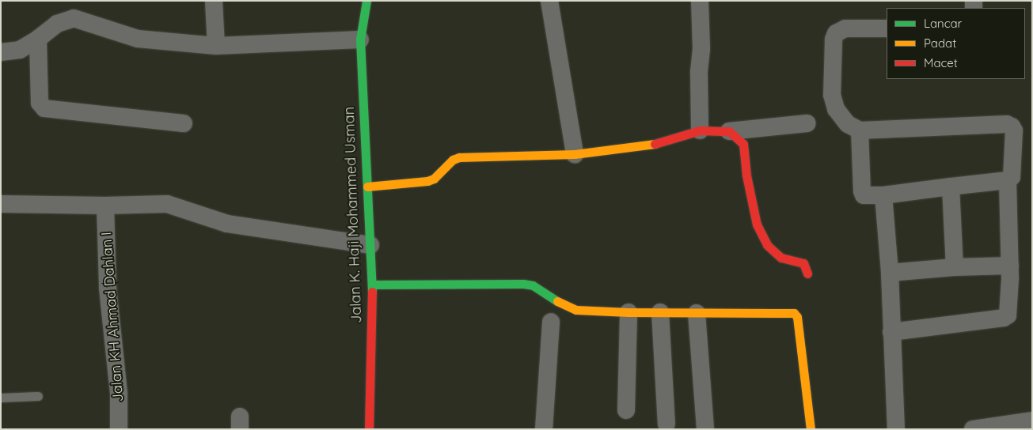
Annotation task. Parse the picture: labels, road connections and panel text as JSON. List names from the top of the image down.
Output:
{
  "streets": {
    "street": ["Jalan K. Haji Mohammed Usman", "Jalan KH Ahmad Dahlan I"]
  },
  "legend": ["Lancar", "Padat", "Macet"]
}
